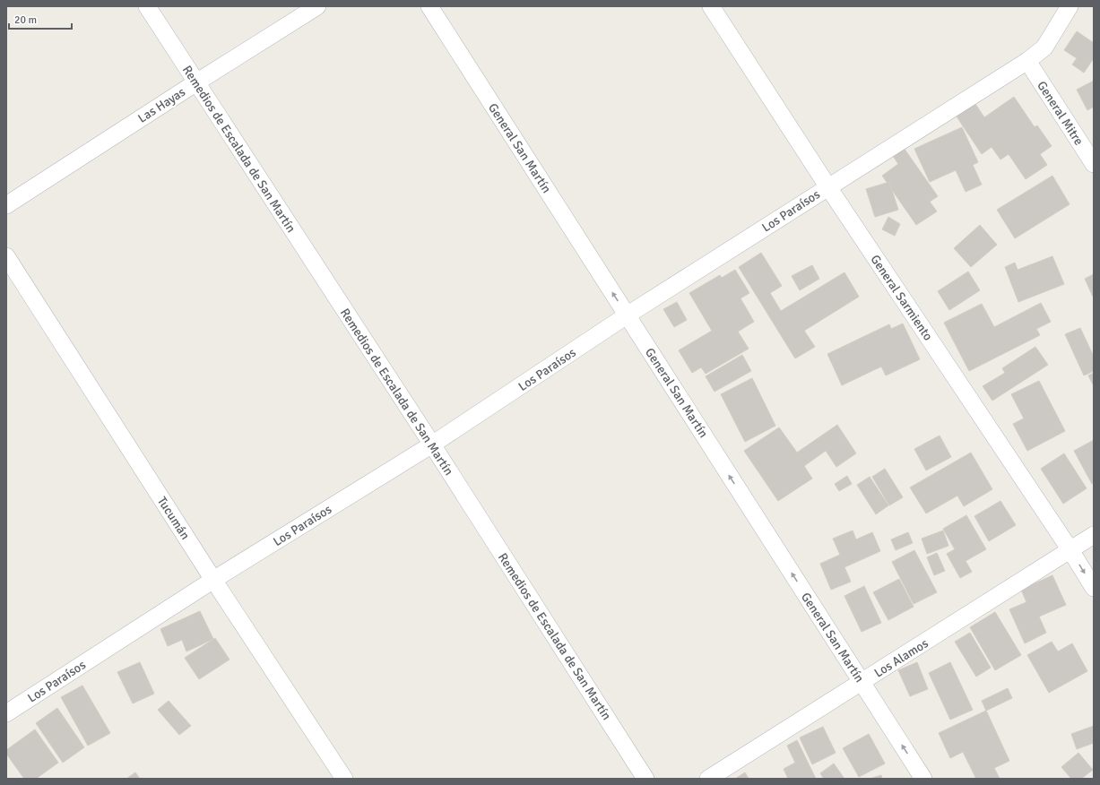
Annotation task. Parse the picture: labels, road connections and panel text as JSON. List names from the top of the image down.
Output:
{
  "streets": {
    "street": [
      "Las Hayas",
      "General Mitre",
      "General San Martín",
      "Remedios de Escalada de San Martín",
      "Los Paraísos",
      "General Sarmiento",
      "Tucumán",
      "Los Alamos"
    ]
  },
  "crossings": [
    ["Las Hayas", "Remedios de Escalada de San Martín"],
    ["General Mitre", "Los Paraísos"],
    ["General San Martín", "Los Paraísos"],
    ["General San Martín", "Los Alamos"],
    ["Remedios de Escalada de San Martín", "Los Paraísos"],
    ["Los Paraísos", "General Sarmiento"],
    ["Los Paraísos", "Tucumán"],
    ["General Sarmiento", "Los Alamos"]
  ],
  "one_way": ["General San Martín"],
  "scale_bar": "20 m"
}
